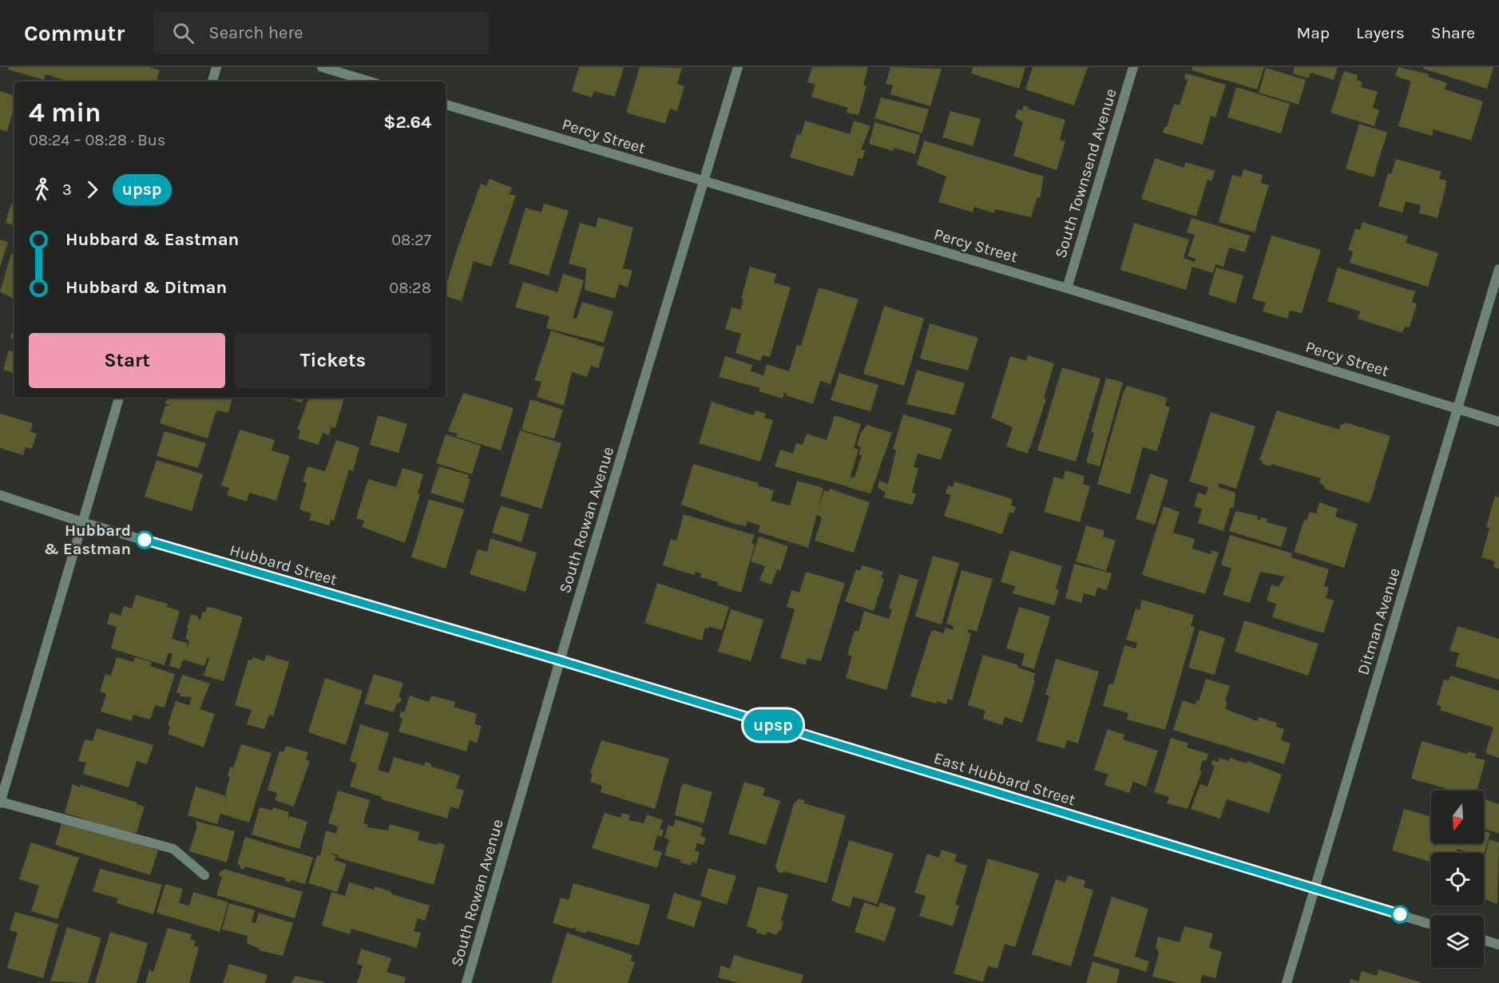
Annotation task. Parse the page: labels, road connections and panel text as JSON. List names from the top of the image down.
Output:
{
  "streets": {
    "street": [
      "Percy Street",
      "South Townsend Avenue",
      "South Rowan Avenue",
      "Hubbard Street",
      "Ditman Avenue",
      "East Hubbard Street"
    ]
  },
  "crossings": [
    ["Percy Street", "South Townsend Avenue"],
    ["Percy Street", "South Rowan Avenue"],
    ["Percy Street", "Ditman Avenue"],
    ["South Rowan Avenue", "Hubbard Street"],
    ["South Rowan Avenue", "East Hubbard Street"],
    ["Hubbard Street", "East Hubbard Street"],
    ["Ditman Avenue", "East Hubbard Street"]
  ],
  "places": ["Hubbard & Eastman"],
  "lines": ["bus line upsp"],
  "north": "bottom",
  "page": {
    "header": "Commutr",
    "search": "Search here",
    "nav": ["Map", "Layers", "Share"],
    "on_map": "upsp",
    "heading": ["4 min", "08:24 – 08:28 · Bus", "$2.64"],
    "legs": ["3", "upsp"],
    "list": [
      {
        "name": "Hubbard & Eastman",
        "value": "08:27"
      },
      {
        "name": "Hubbard & Ditman",
        "value": "08:28"
      }
    ],
    "buttons": ["Start", "Tickets"]
  }
}
